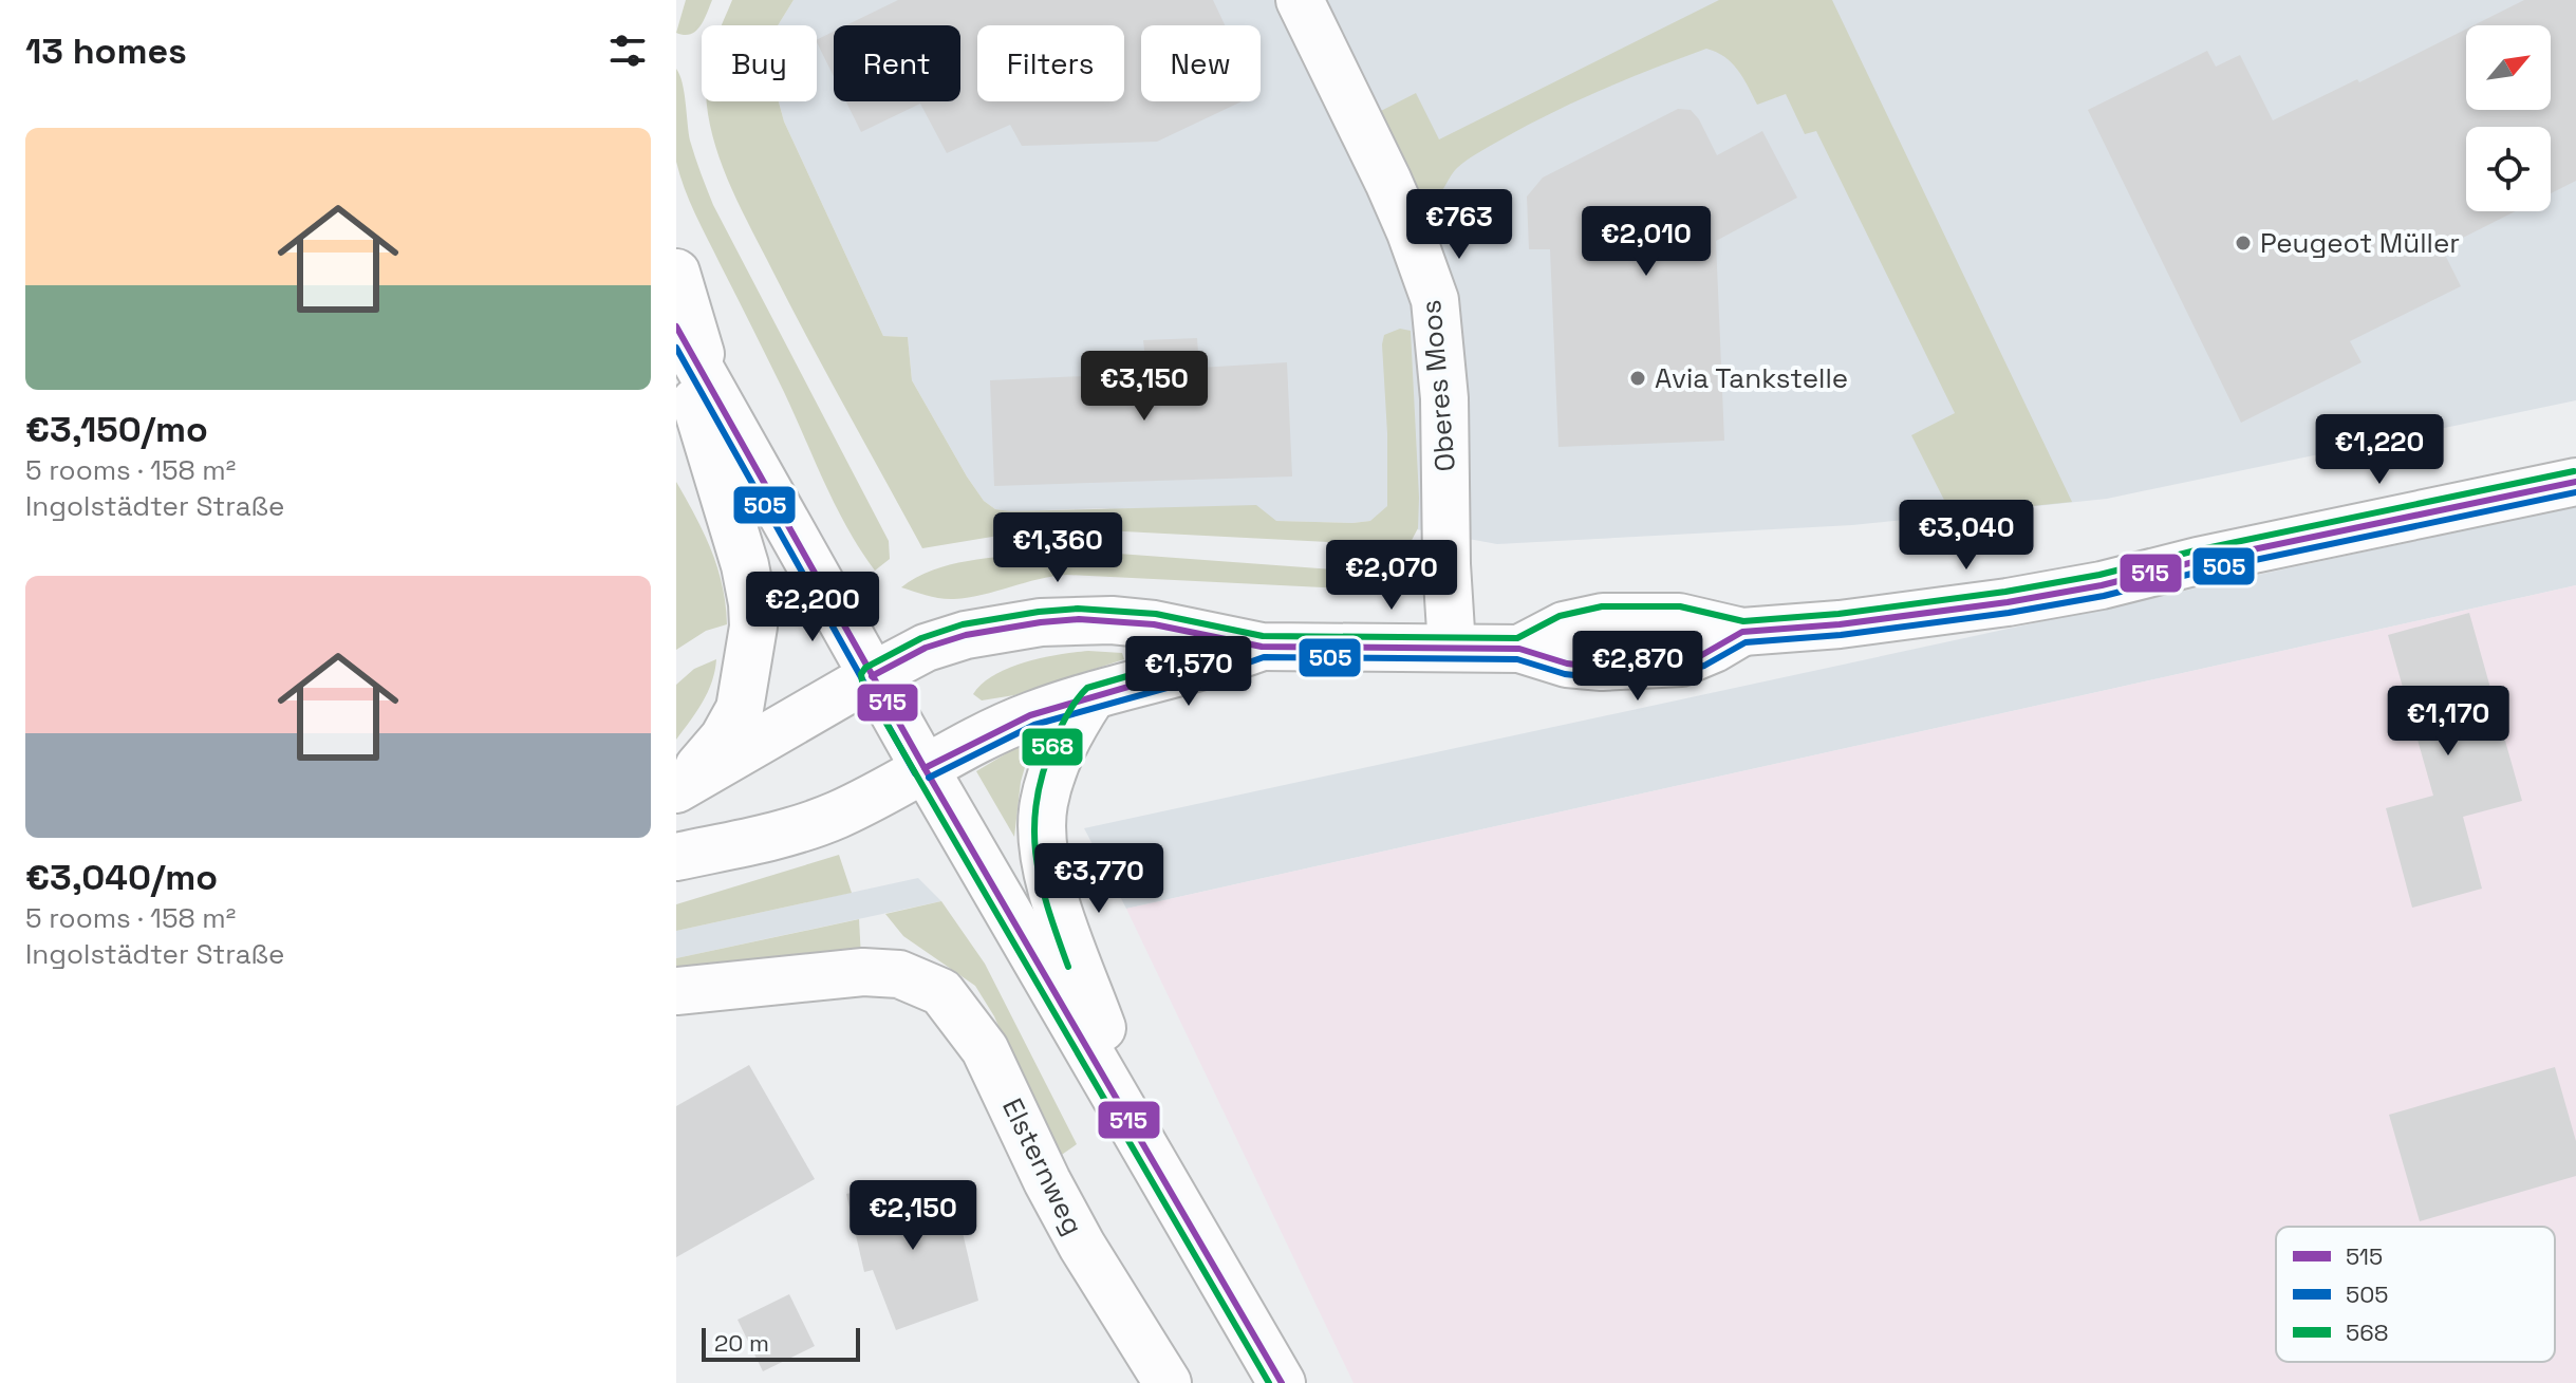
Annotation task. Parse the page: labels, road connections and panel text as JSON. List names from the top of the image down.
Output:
{
  "streets": {
    "street": ["Oberes Moos", "Elsternweg"]
  },
  "places": ["Peugeot Müller", "Avia Tankstelle"],
  "lines": ["transit line 515", "transit line 505", "transit line 568"],
  "legend": ["515", "505", "568"],
  "scale_bar": "20 m",
  "north": "top right",
  "page": {
    "heading": "13 homes",
    "chip": [
      "Buy",
      "Rent",
      "Filters",
      "New"
    ],
    "list": [
      {
        "name": "€3,150/mo",
        "note": "5 rooms · 158 m² · Ingolstädter Straße"
      },
      {
        "name": "€3,040/mo",
        "note": "5 rooms · 158 m² · Ingolstädter Straße"
      }
    ],
    "price": [
      "€763",
      "€2,010",
      "€3,150",
      "€1,220",
      "€3,040",
      "€1,360",
      "€2,070",
      "€2,200",
      "€2,870",
      "€1,570",
      "€1,170",
      "€3,770",
      "€2,150"
    ],
    "scale": "20 m"
  }
}
